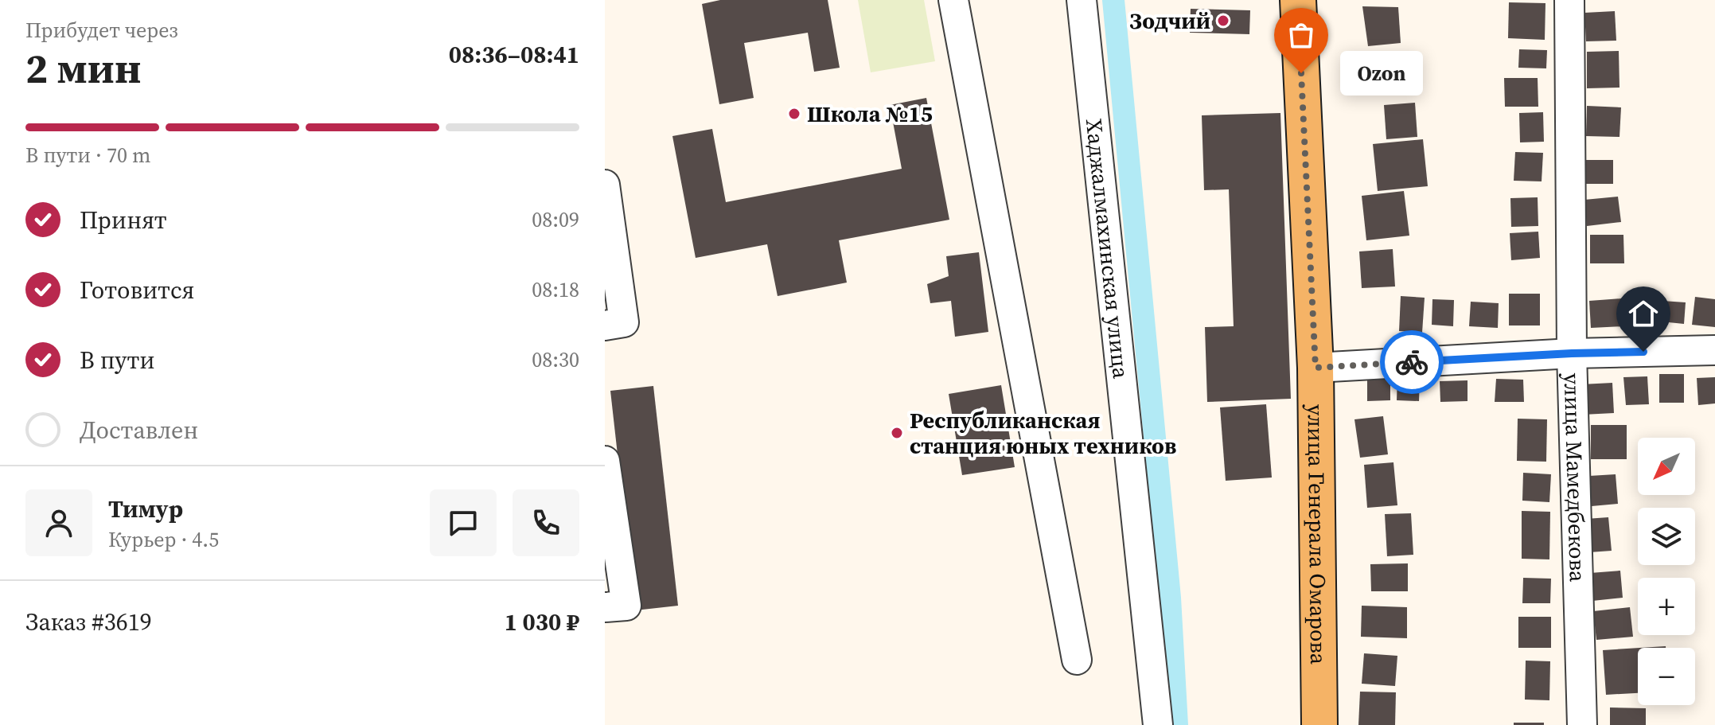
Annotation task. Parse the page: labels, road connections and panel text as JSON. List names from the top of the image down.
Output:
{
  "streets": {
    "main road": ["улица Генерала Омарова"],
    "street": ["Хаджалмахинская улица", "улица Мамедбекова"]
  },
  "places": [
    "Зодчий",
    "Ozon",
    "Школа №15",
    "Республиканская станция юных техников"
  ],
  "north": "bottom left",
  "page": {
    "heading": ["2 мин", "Прибудет через", "08:36–08:41"],
    "panel": [
      "Тимур",
      "Курьер · 4.5",
      "Заказ #3619",
      "1 030 ₽"
    ],
    "bubble": "Ozon",
    "bar": "В пути · 70 m",
    "list": [
      ["Принят", "08:09"],
      ["Готовится", "08:18"],
      ["В пути", "08:30"],
      "Доставлен"
    ],
    "map_buttons": ["+", "−"]
  }
}
